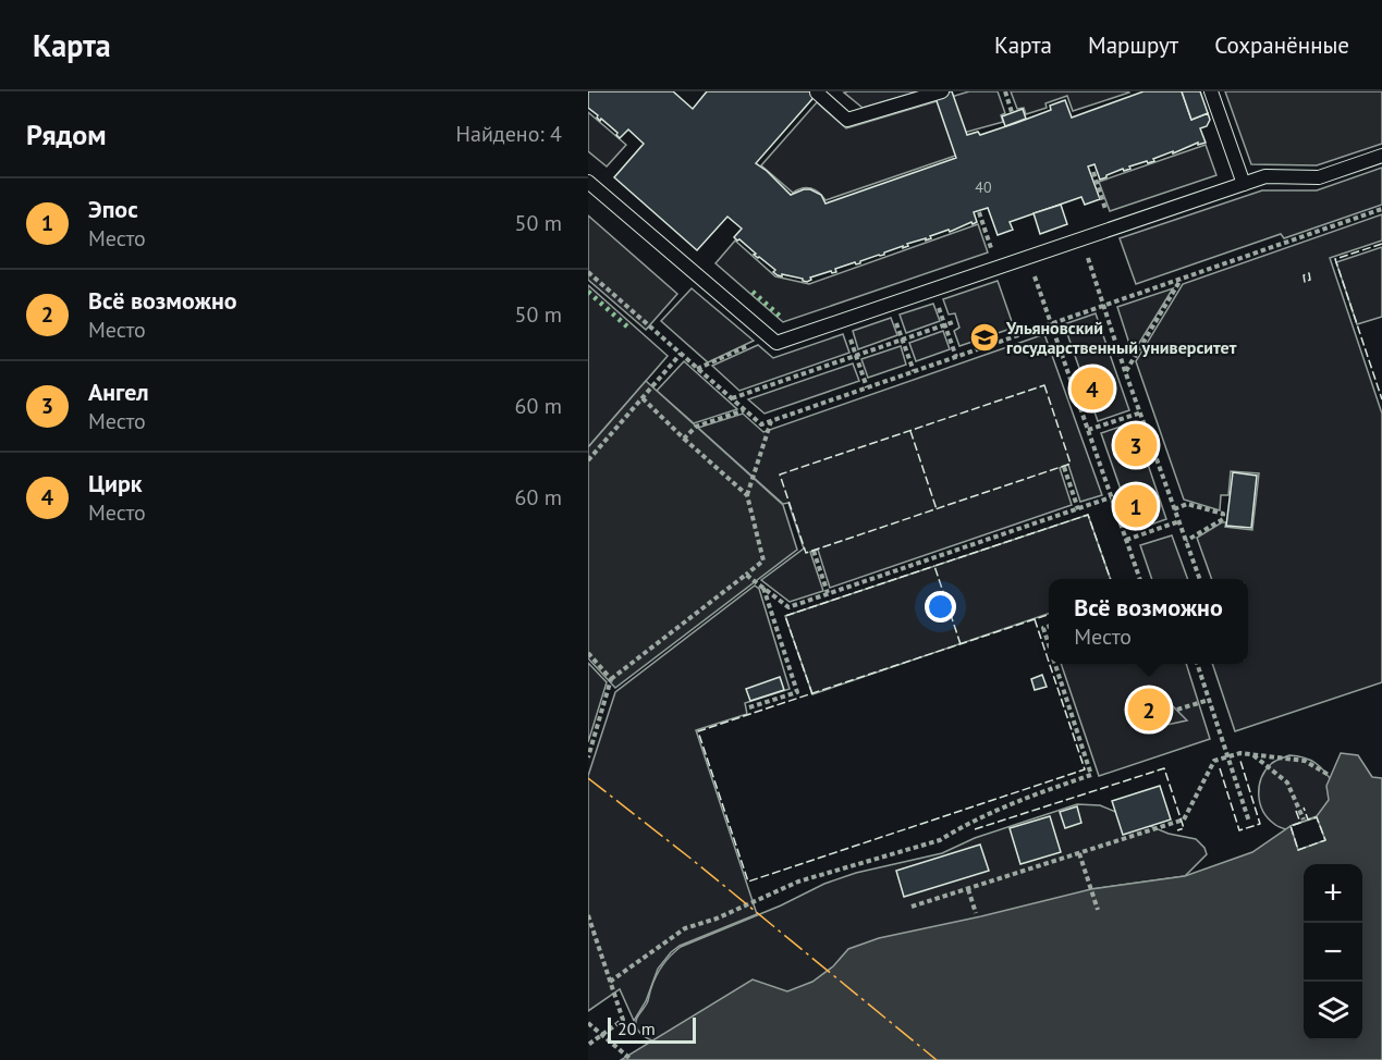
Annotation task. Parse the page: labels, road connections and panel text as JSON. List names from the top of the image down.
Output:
{
  "places": {
    "school or university": ["Ульяновский государственный университет"]
  },
  "house_numbers": ["40"],
  "scale_bar": "20 m",
  "page": {
    "header": "Карта",
    "nav": ["Карта", "Маршрут", "Сохранённые"],
    "heading": ["Рядом", "Найдено: 4"],
    "list": [
      {
        "mark": "1",
        "name": "Эпос",
        "note": "Место",
        "value": "50 m"
      },
      {
        "mark": "2",
        "name": "Всё возможно",
        "note": "Место",
        "value": "50 m"
      },
      {
        "mark": "3",
        "name": "Ангел",
        "note": "Место",
        "value": "60 m"
      },
      {
        "mark": "4",
        "name": "Цирк",
        "note": "Место",
        "value": "60 m"
      }
    ],
    "pins": [
      "4",
      "3",
      "1",
      "2"
    ],
    "popup": ["Всё возможно", "Место"],
    "map_buttons": ["+", "−"],
    "scale": "20 m"
  }
}
